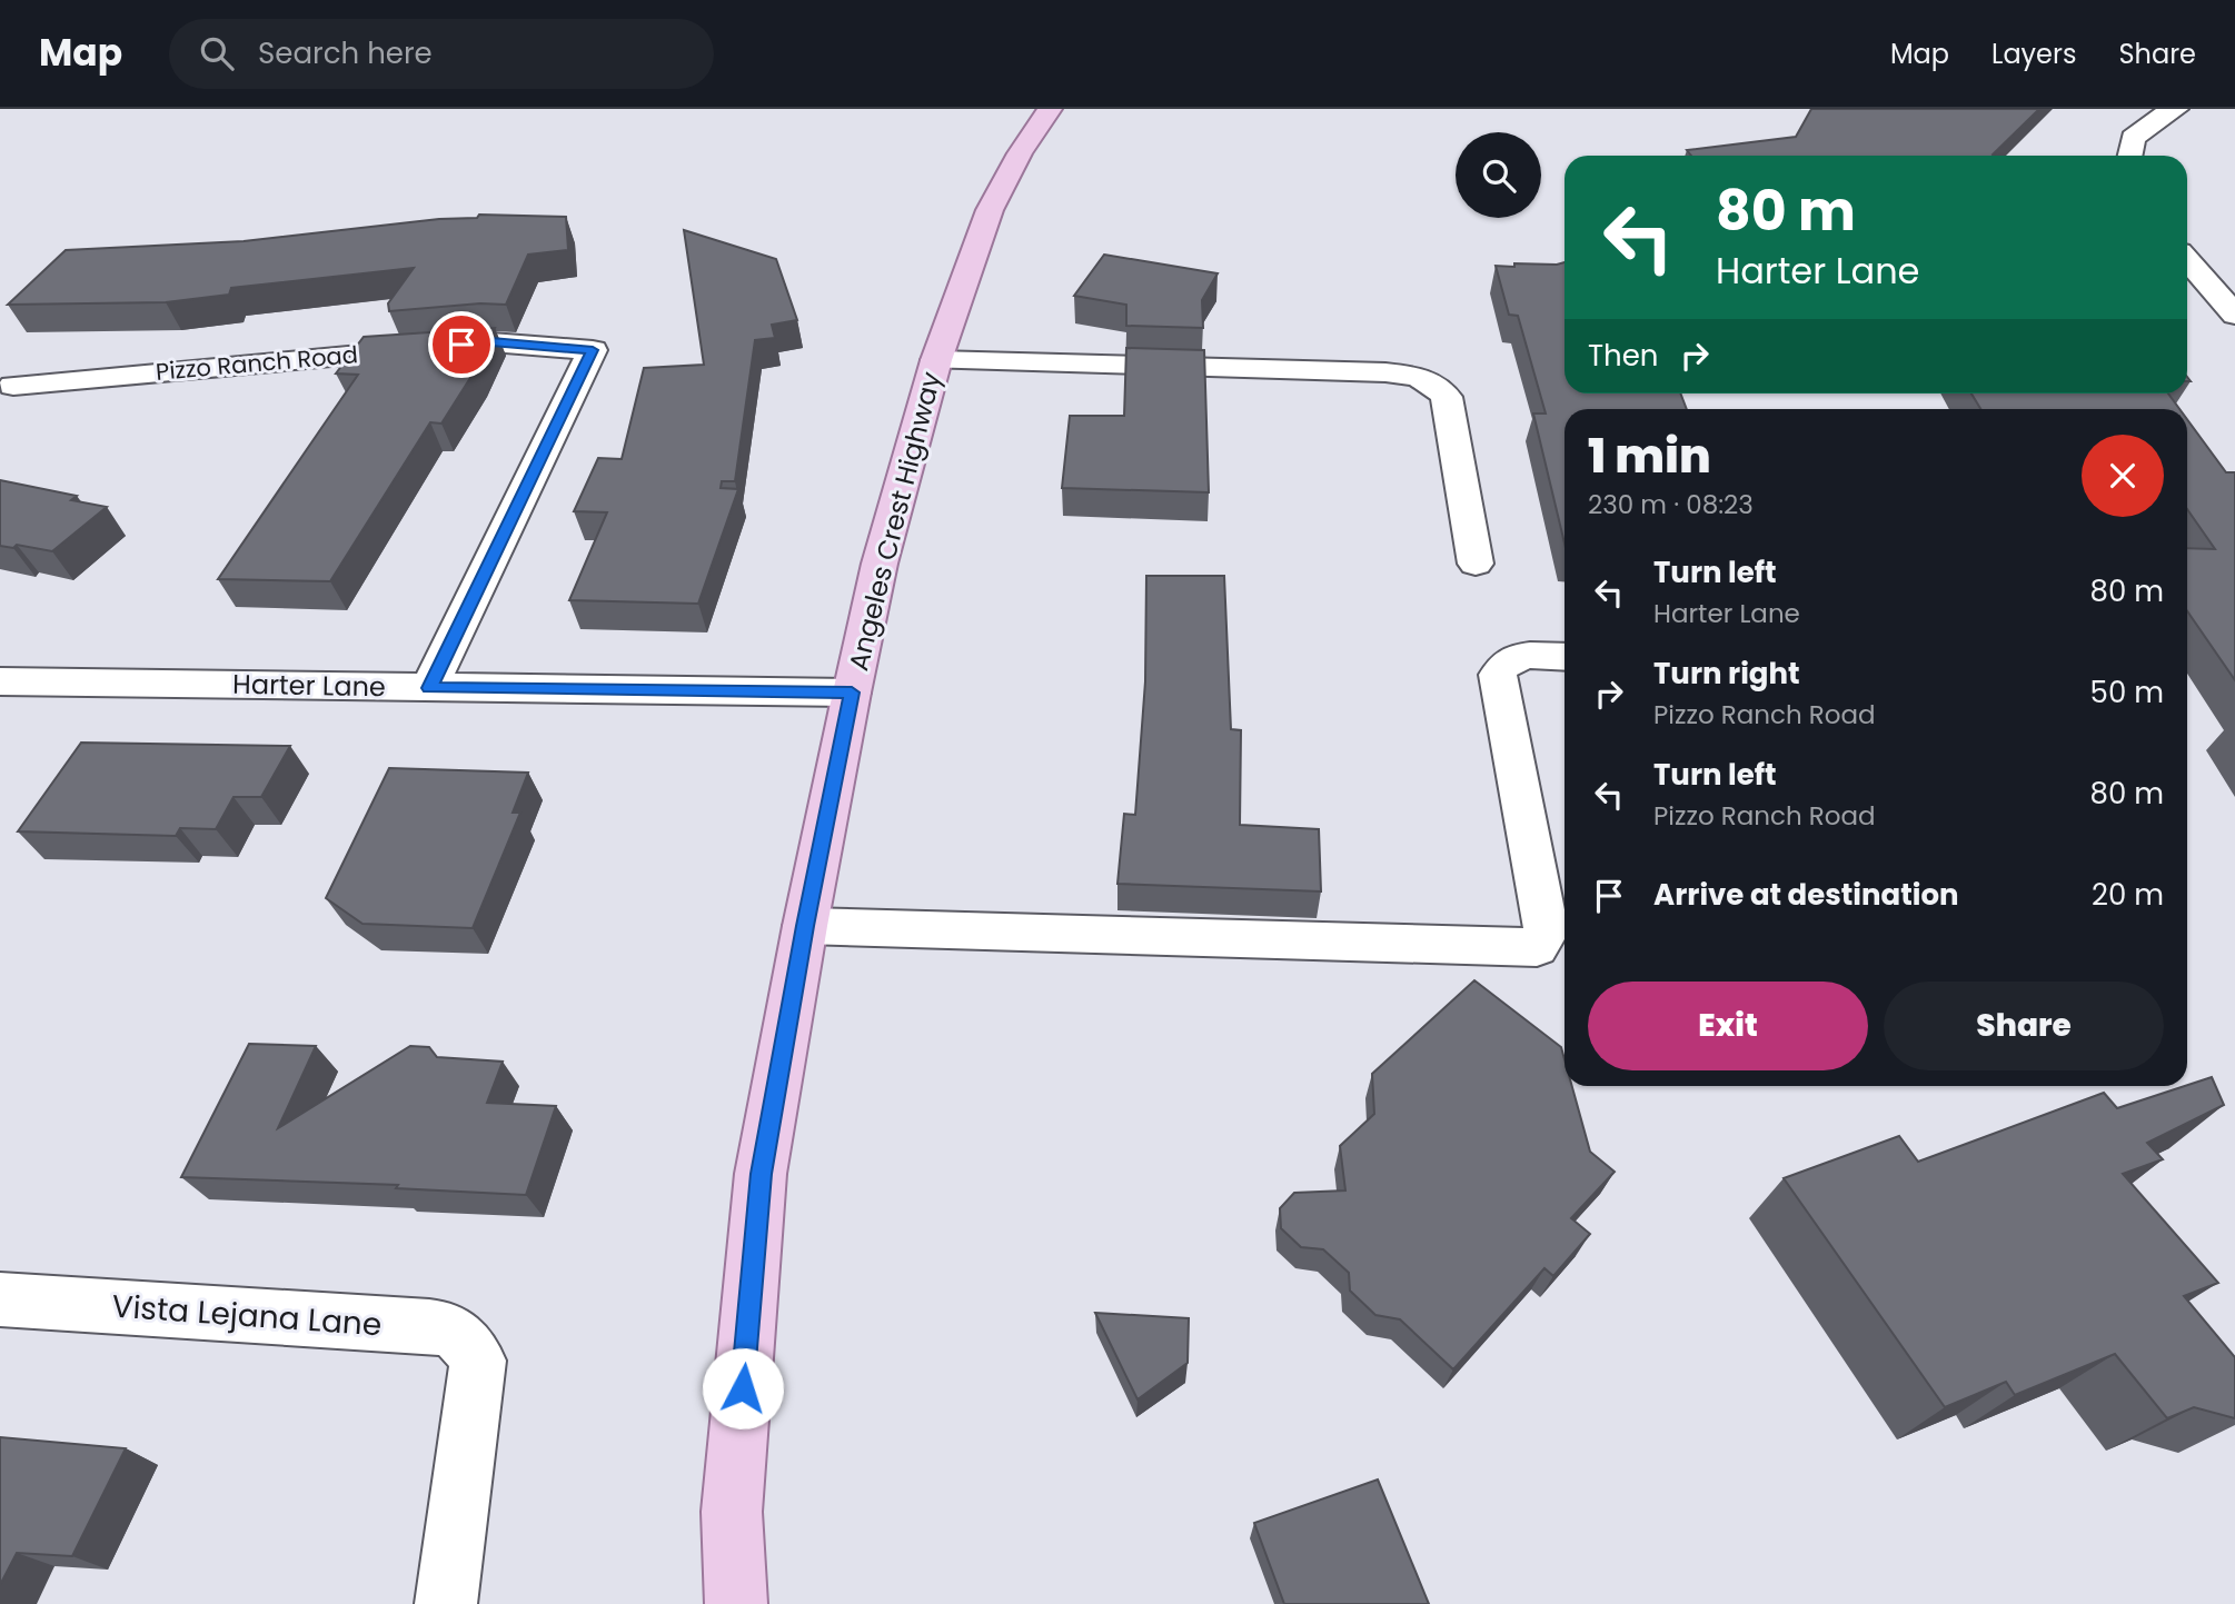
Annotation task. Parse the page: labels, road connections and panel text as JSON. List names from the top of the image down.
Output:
{
  "streets": {
    "main road": ["Angeles Crest Highway"],
    "street": ["Pizzo Ranch Road", "Harter Lane", "Vista Lejana Lane"]
  },
  "crossings": [
    ["Pizzo Ranch Road", "Harter Lane"],
    ["Angeles Crest Highway", "Harter Lane"]
  ],
  "page": {
    "header": "Map",
    "search": "Search here",
    "nav": ["Map", "Layers", "Share"],
    "turn": ["80 m", "Harter Lane"],
    "then": "Then",
    "heading": ["1 min", "230 m · 08:23"],
    "list": [
      {
        "name": "Turn left",
        "note": "Harter Lane",
        "value": "80 m"
      },
      {
        "name": "Turn right",
        "note": "Pizzo Ranch Road",
        "value": "50 m"
      },
      {
        "name": "Turn left",
        "note": "Pizzo Ranch Road",
        "value": "80 m"
      },
      {
        "name": "Arrive at destination",
        "value": "20 m"
      }
    ],
    "buttons": ["Exit", "Share"]
  }
}
